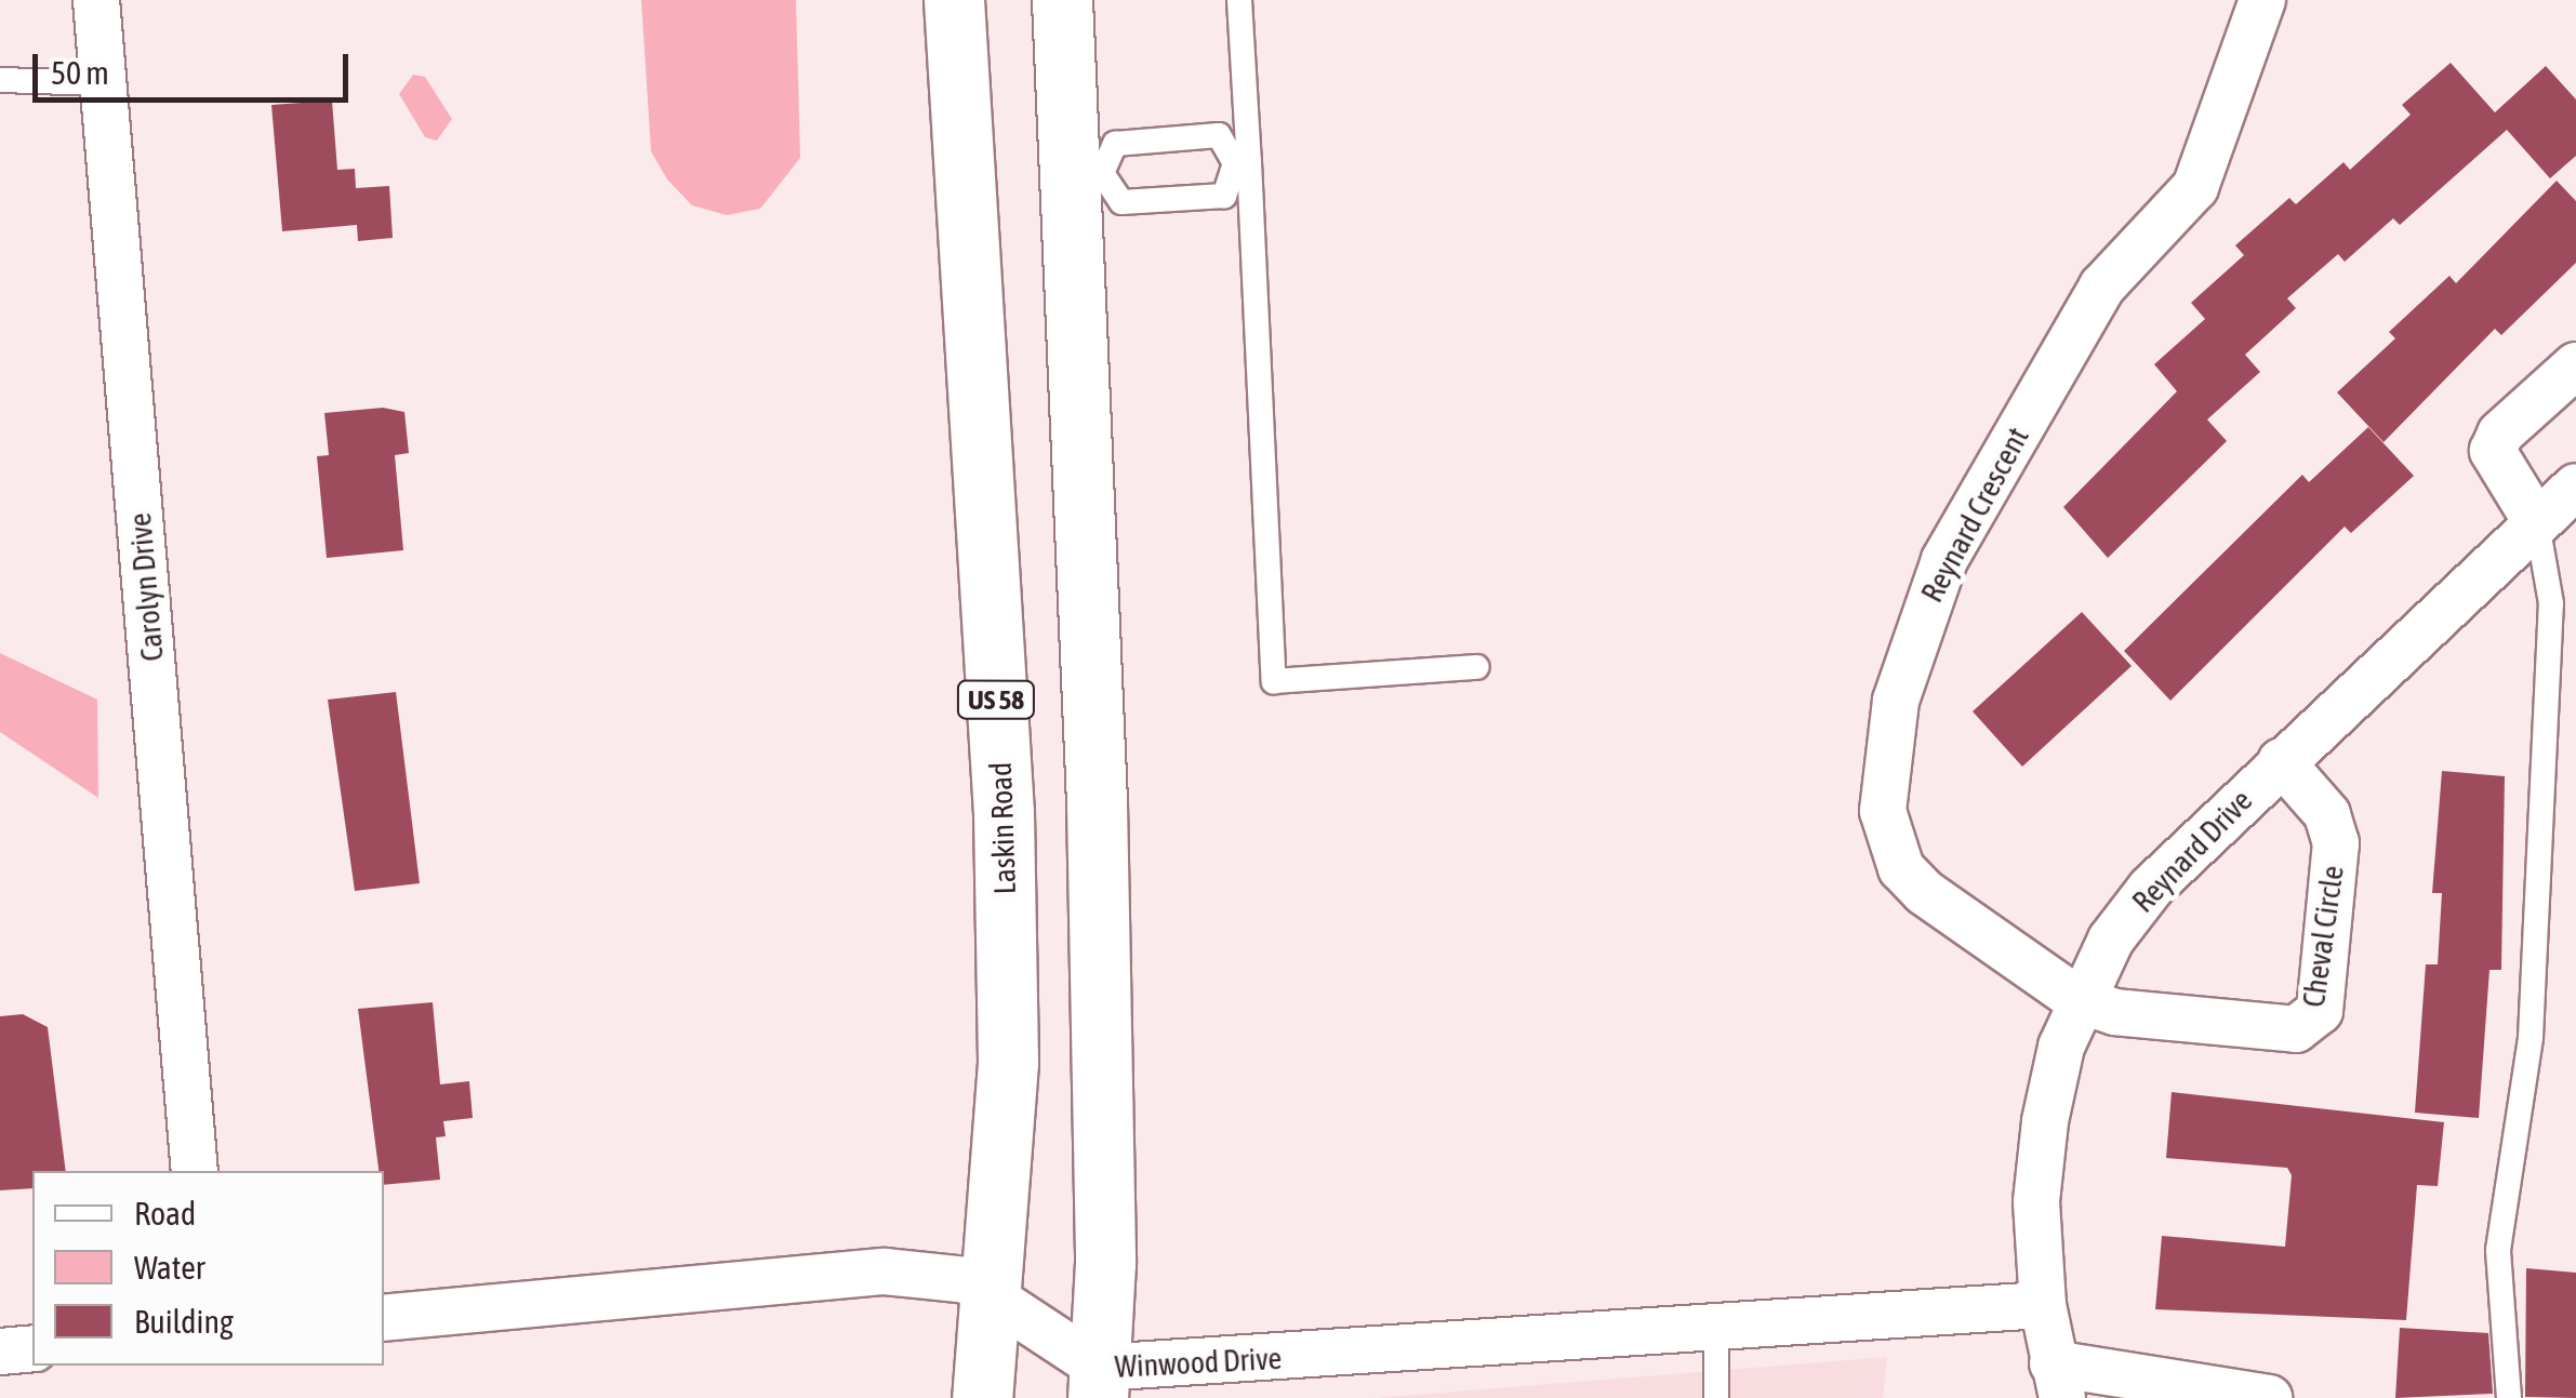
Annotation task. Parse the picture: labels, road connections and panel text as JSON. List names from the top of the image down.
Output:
{
  "streets": {
    "main road": ["US 58", "Laskin Road"],
    "street": [
      "Reynard Crescent",
      "Carolyn Drive",
      "Reynard Drive",
      "Cheval Circle",
      "Winwood Drive"
    ]
  },
  "crossings": [
    ["Reynard Crescent", "Reynard Drive"],
    ["Reynard Crescent", "Cheval Circle"],
    ["Laskin Road", "Winwood Drive"],
    ["Reynard Drive", "Cheval Circle"],
    ["Reynard Drive", "Winwood Drive"]
  ],
  "legend": ["Road", "Water", "Building"],
  "scale_bar": "50 m"
}
